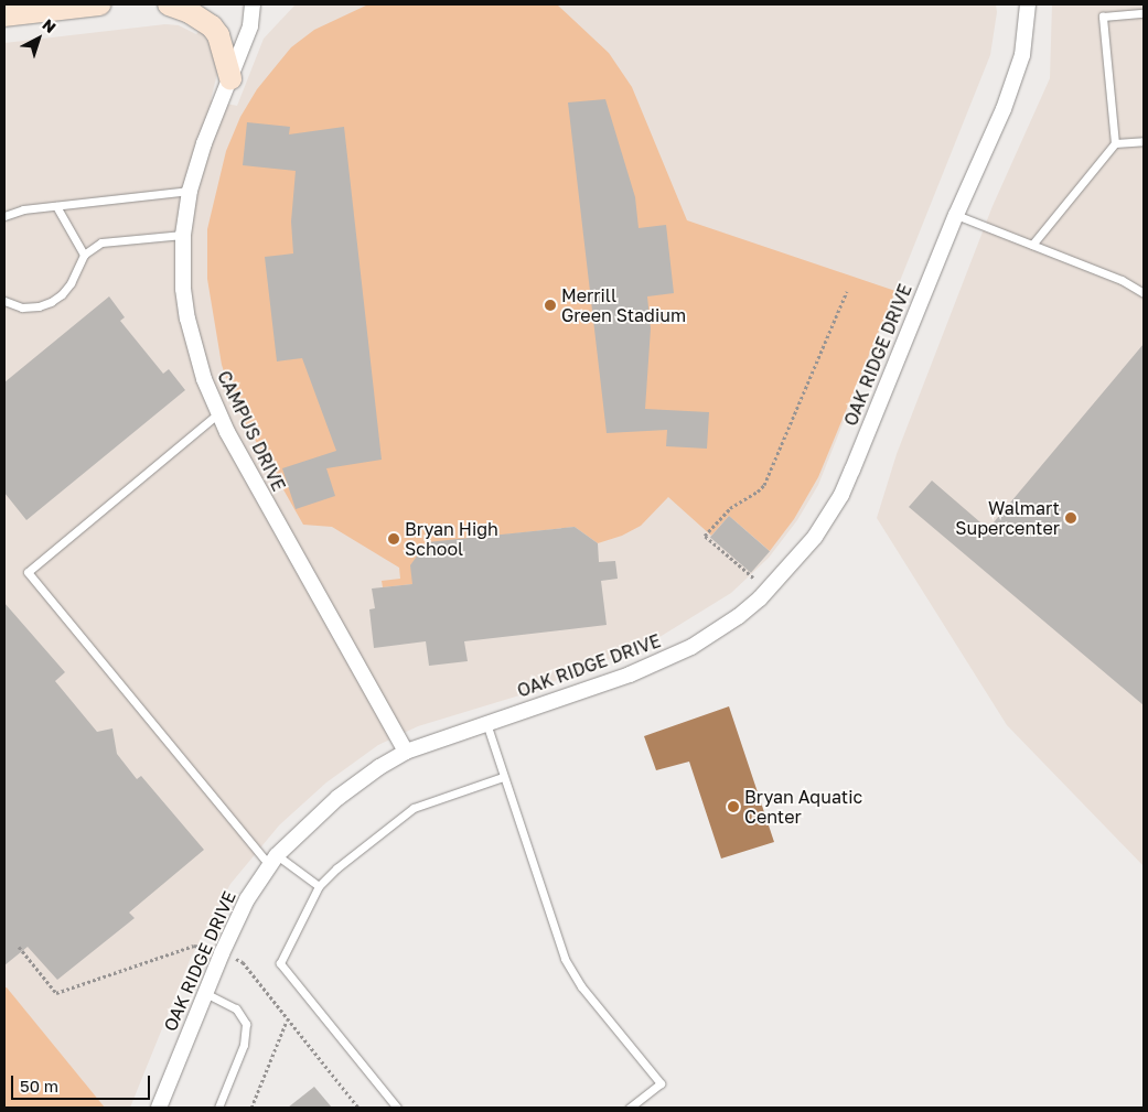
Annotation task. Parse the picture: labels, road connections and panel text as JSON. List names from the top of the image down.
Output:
{
  "streets": {
    "street": ["OAK RIDGE DRIVE", "CAMPUS DRIVE"]
  },
  "crossings": [
    ["OAK RIDGE DRIVE", "CAMPUS DRIVE"]
  ],
  "places": [
    "Merrill Green Stadium",
    "Walmart Supercenter",
    "Bryan High School",
    "Bryan Aquatic Center"
  ],
  "scale_bar": "50 m",
  "north": "top right"
}
